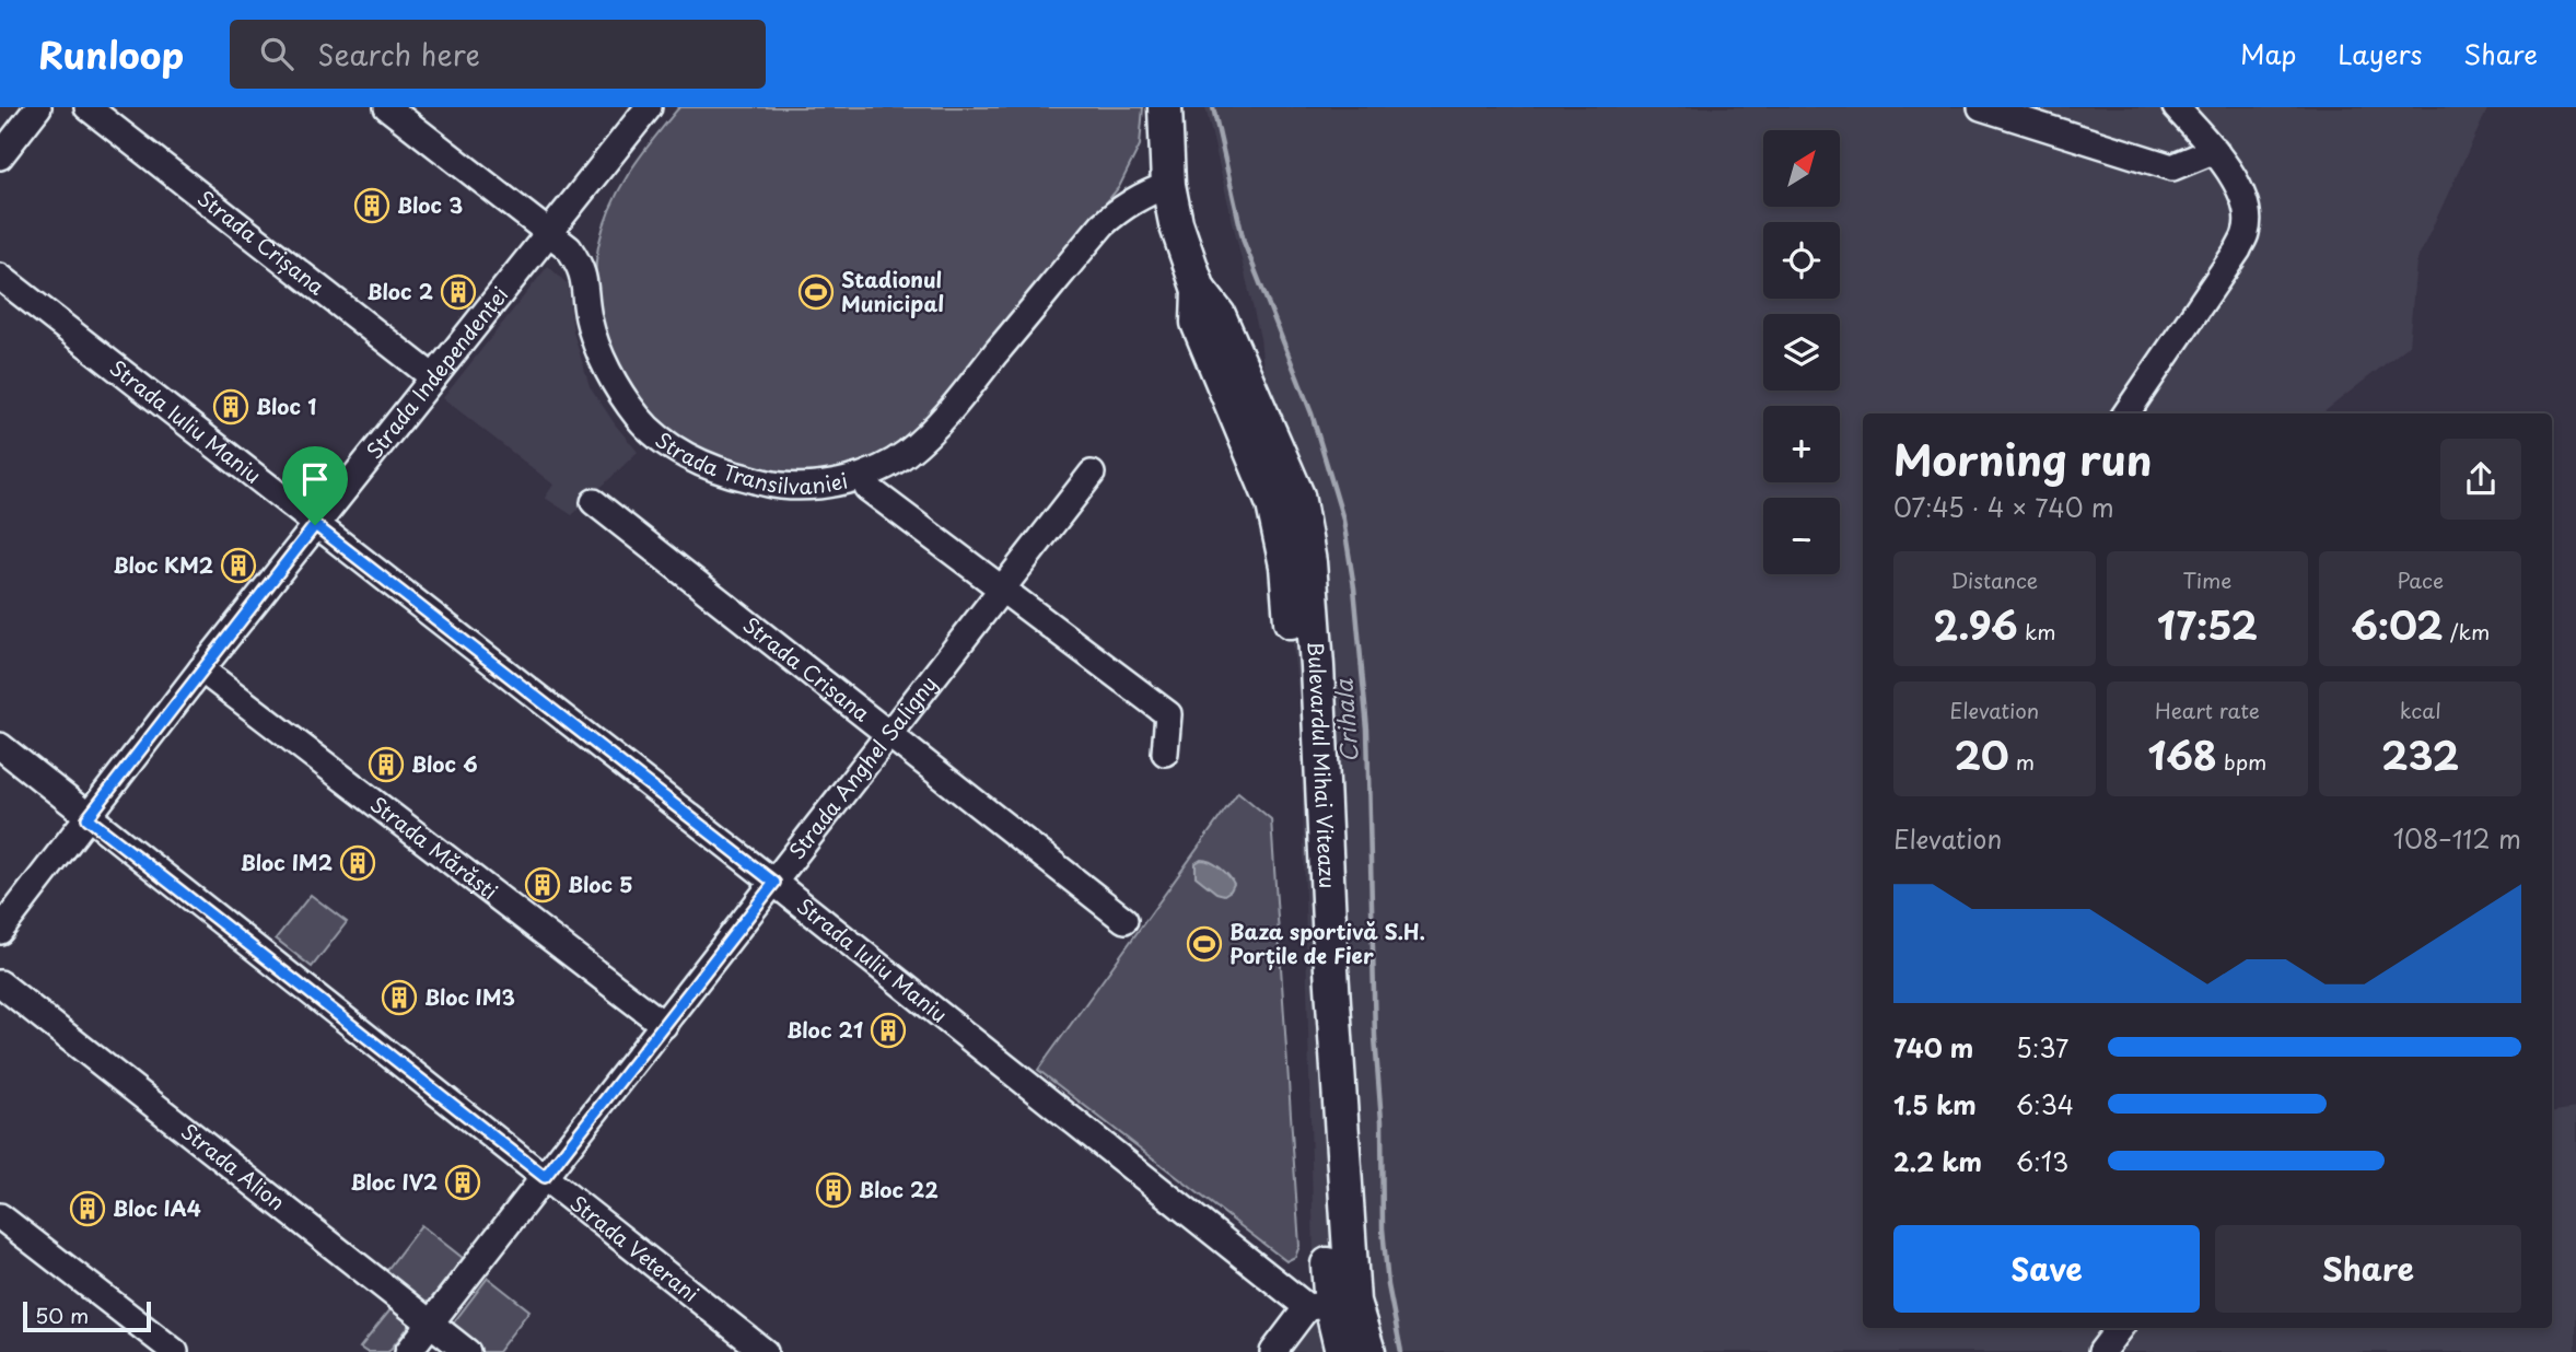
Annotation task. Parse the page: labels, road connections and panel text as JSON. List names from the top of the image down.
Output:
{
  "streets": {
    "main road": ["Bulevardul Mihai Viteazu"],
    "street": [
      "Strada Crișana",
      "Strada Independenței",
      "Strada Iuliu Maniu",
      "Strada Transilvaniei",
      "Strada Anghel Saligny",
      "Strada Mărăști",
      "Strada Alion",
      "Strada Veterani"
    ]
  },
  "crossings": [
    ["Strada Crișana", "Strada Independenței"],
    ["Strada Crișana", "Strada Anghel Saligny"],
    ["Strada Independenței", "Strada Iuliu Maniu"],
    ["Strada Independenței", "Strada Transilvaniei"],
    ["Strada Independenței", "Strada Mărăști"],
    ["Strada Independenței", "Strada Veterani"],
    ["Strada Iuliu Maniu", "Bulevardul Mihai Viteazu"],
    ["Strada Iuliu Maniu", "Strada Anghel Saligny"],
    ["Strada Transilvaniei", "Bulevardul Mihai Viteazu"],
    ["Strada Transilvaniei", "Strada Anghel Saligny"],
    ["Strada Anghel Saligny", "Strada Mărăști"],
    ["Strada Anghel Saligny", "Strada Alion"],
    ["Strada Anghel Saligny", "Strada Veterani"]
  ],
  "water": ["Crihala"],
  "places": {
    "building": [
      "Bloc 3",
      "Bloc 2",
      "Bloc 1",
      "Bloc KM2",
      "Bloc 6",
      "Bloc IM2",
      "Bloc 5",
      "Bloc IM3",
      "Bloc 21",
      "Bloc IV2",
      "Bloc 22",
      "Bloc IA4"
    ],
    "sports": ["Stadionul Municipal", "Baza sportivă S.H. Porțile de Fier"]
  },
  "scale_bar": "50 m",
  "north": "top right",
  "page": {
    "header": "Runloop",
    "search": "Search here",
    "nav": ["Map", "Layers", "Share"],
    "map_buttons": ["+", "−"],
    "heading": ["Morning run", "07:45 · 4 × 740 m"],
    "stats": [
      ["Distance", "2.96 km"],
      ["Time", "17:52"],
      ["Pace", "6:02 /km"],
      ["Elevation", "20 m"],
      ["Heart rate", "168 bpm"],
      ["kcal", "232"]
    ],
    "chart": ["Elevation", "108–112 m"],
    "list": [
      {
        "name": "740 m",
        "note": "5:37"
      },
      {
        "name": "1.5 km",
        "note": "6:34"
      },
      {
        "name": "2.2 km",
        "note": "6:13"
      }
    ],
    "buttons": ["Save", "Share"],
    "scale": "50 m"
  }
}
